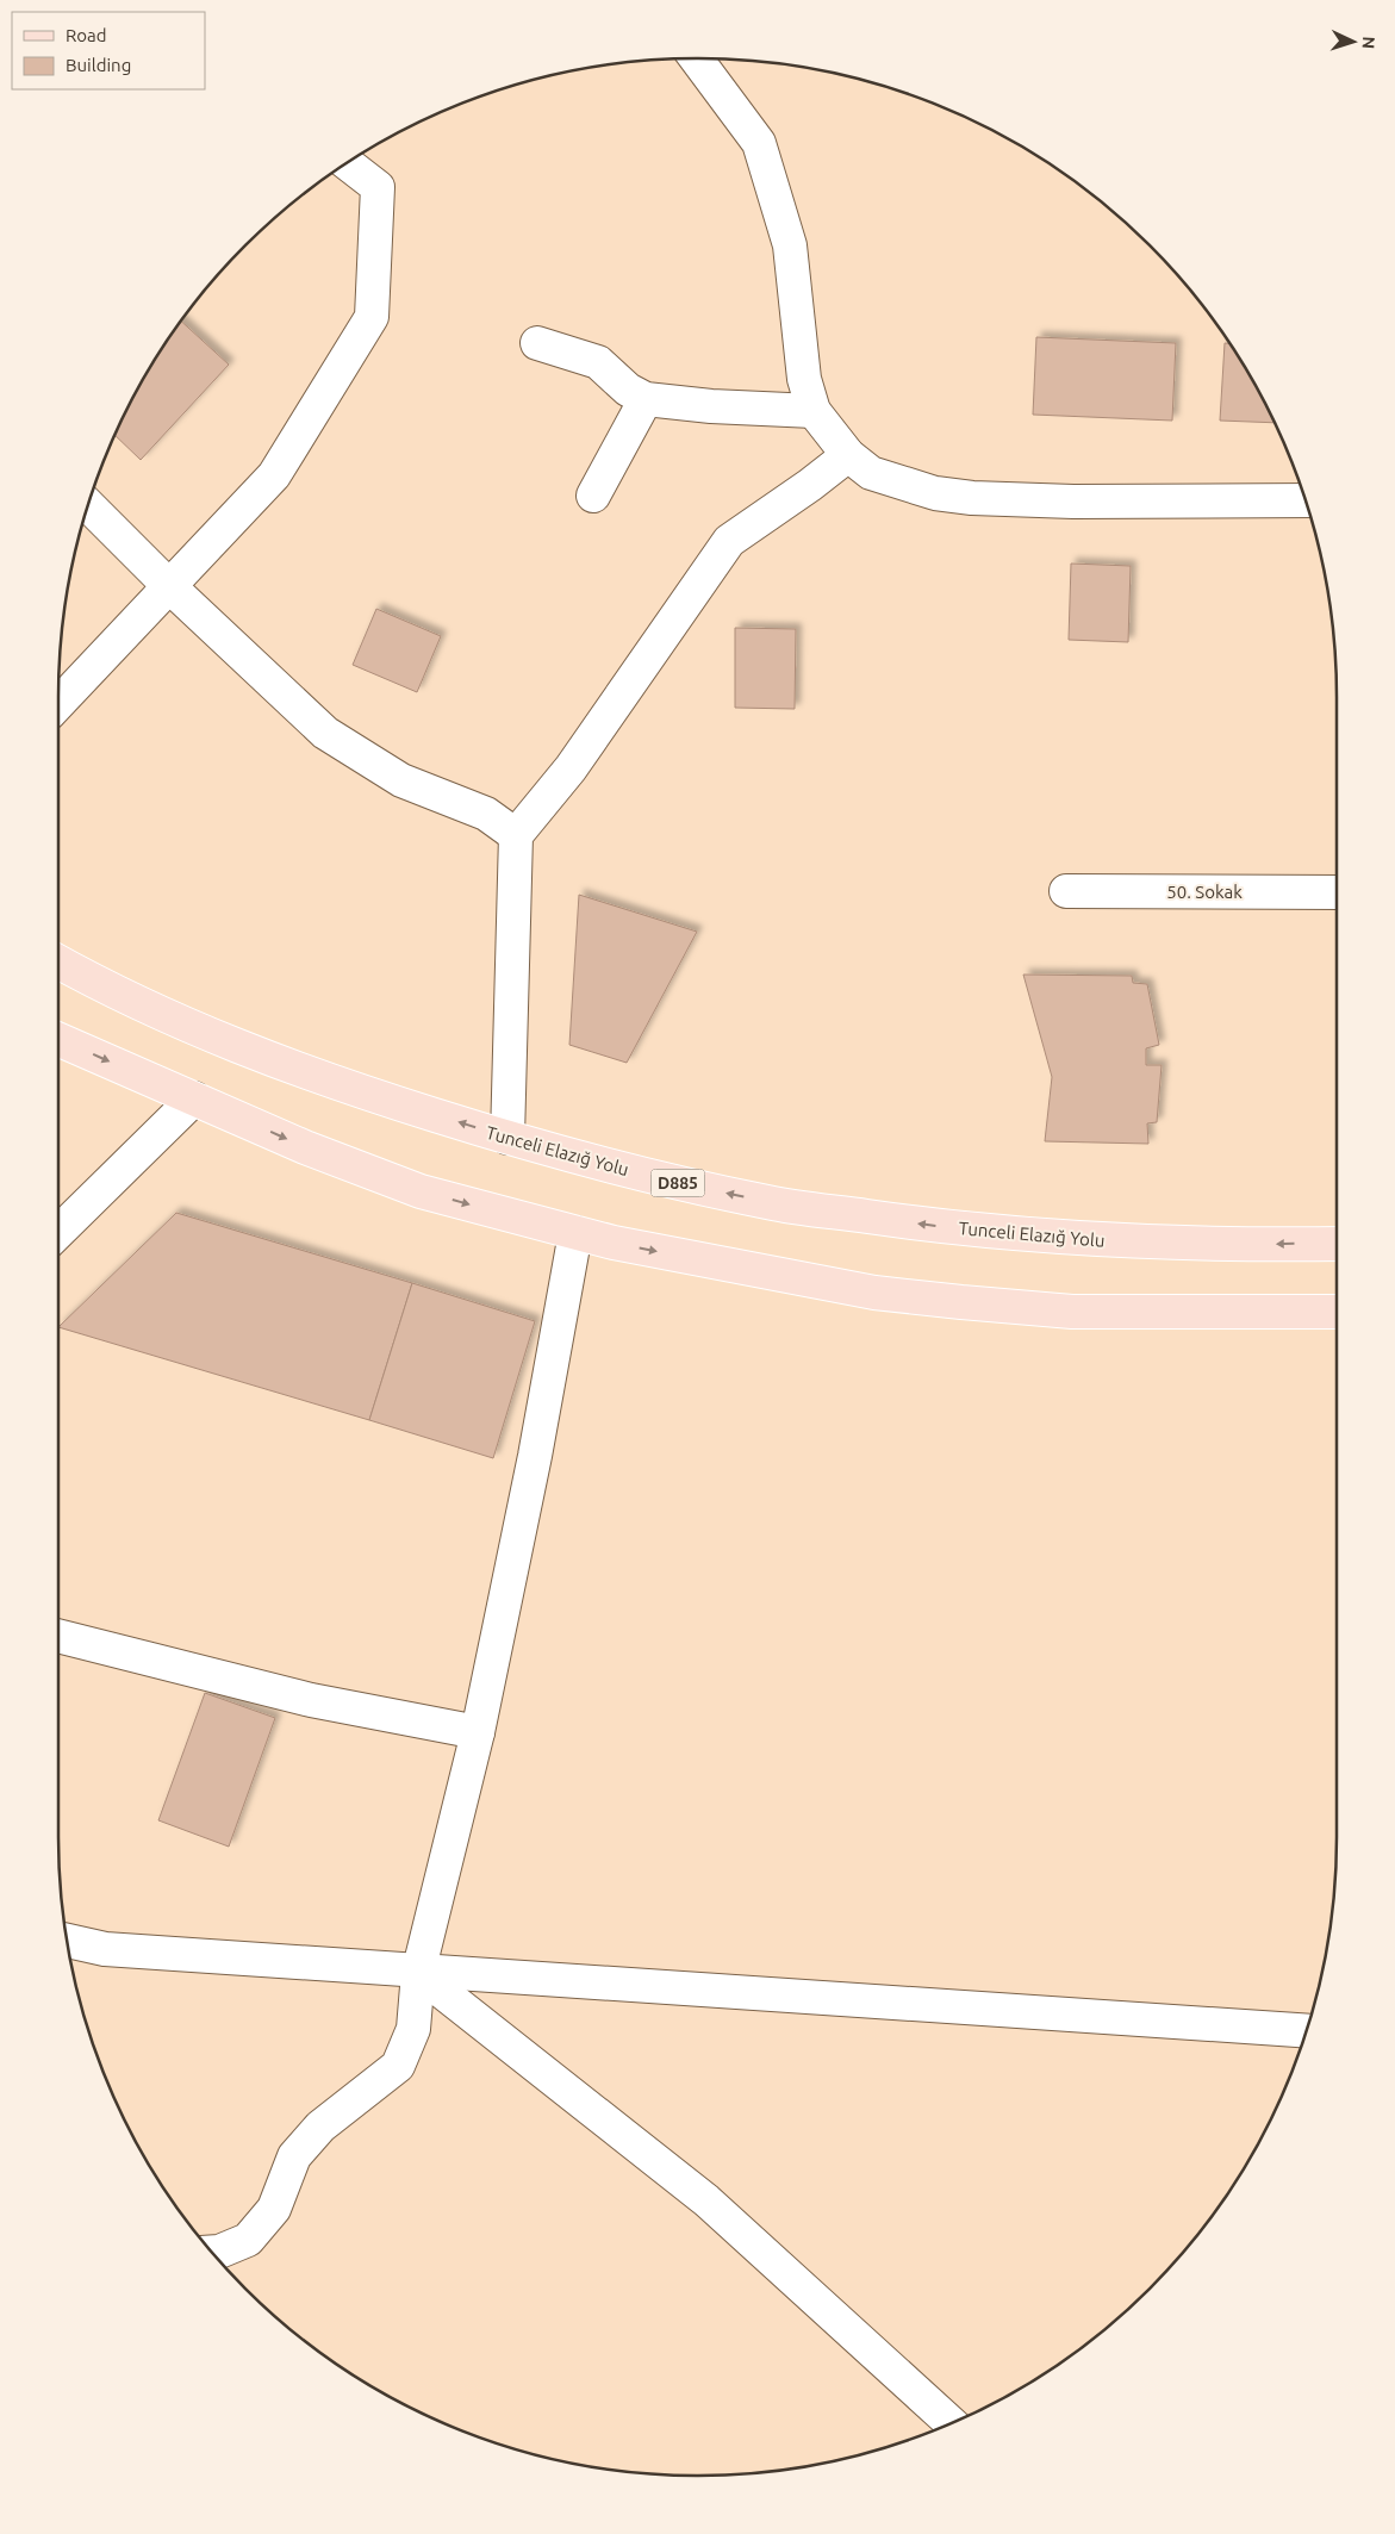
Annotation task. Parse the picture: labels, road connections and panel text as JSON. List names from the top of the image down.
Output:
{
  "streets": {
    "main road": ["Tunceli Elazığ Yolu", "D885"],
    "street": ["50. Sokak"]
  },
  "legend": ["Road", "Building"],
  "north": "right"
}
